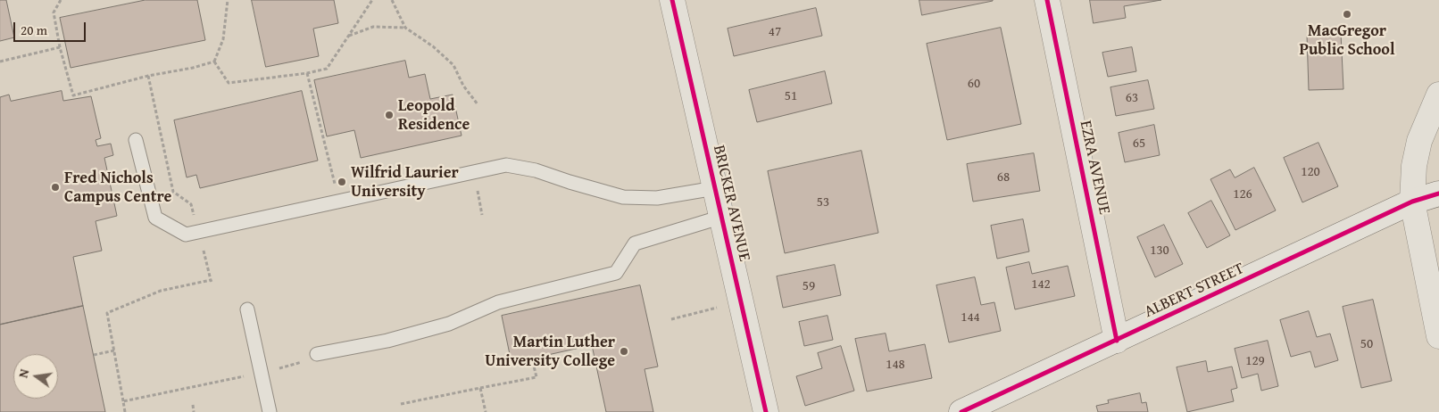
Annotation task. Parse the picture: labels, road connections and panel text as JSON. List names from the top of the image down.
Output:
{
  "streets": {
    "street": ["EZRA AVENUE", "BRICKER AVENUE", "ALBERT STREET"]
  },
  "crossings": [
    ["EZRA AVENUE", "ALBERT STREET"]
  ],
  "places": [
    "MacGregor Public School",
    "Leopold Residence",
    "Wilfrid Laurier University",
    "Fred Nichols Campus Centre",
    "Martin Luther University College"
  ],
  "house_numbers": [
    "47",
    "60",
    "51",
    "63",
    "65",
    "120",
    "68",
    "126",
    "53",
    "130",
    "142",
    "59",
    "144",
    "50",
    "129",
    "148"
  ],
  "scale_bar": "20 m",
  "north": "left"
}
